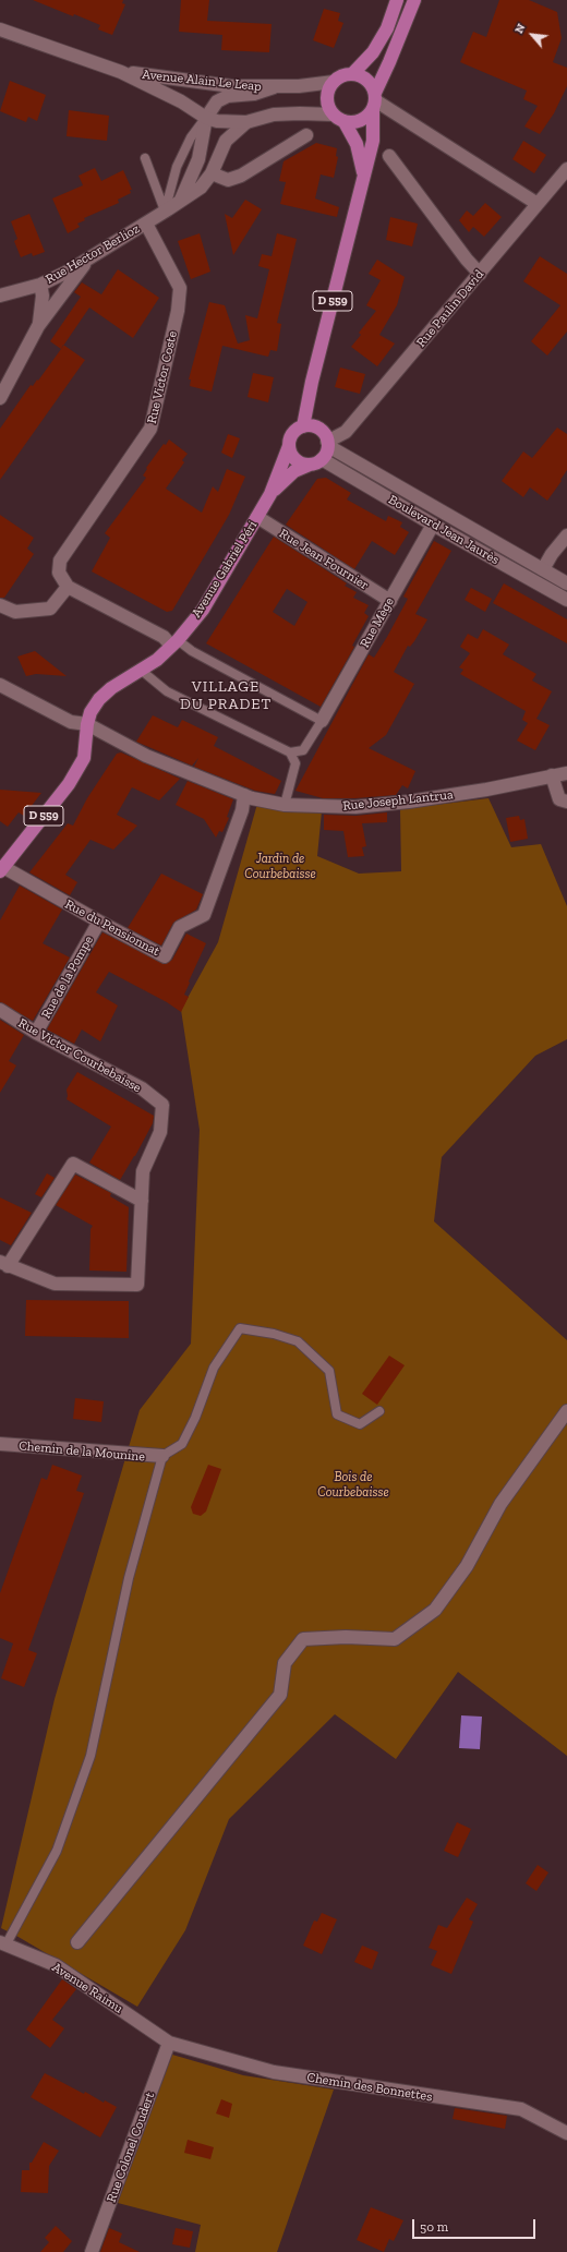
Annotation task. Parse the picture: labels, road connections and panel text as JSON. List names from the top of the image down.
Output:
{
  "streets": {
    "main road": ["D 559", "Avenue Gabriel Péri"],
    "street": [
      "Avenue Alain Le Leap",
      "Rue Hector Berlioz",
      "Rue Paulin David",
      "Rue Victor Coste",
      "Boulevard Jean Jaurès",
      "Rue Jean Fournier",
      "Rue Mège",
      "Rue Joseph Lantrua",
      "Rue du Pensionnat",
      "Rue de la Pompe",
      "Rue Victor Courbebaisse",
      "Chemin de la Mounine",
      "Avenue Raimu",
      "Chemin des Bonnettes",
      "Rue Colonel Coudert"
    ]
  },
  "crossings": [
    ["Avenue Alain Le Leap", "Rue Hector Berlioz"],
    ["Avenue Alain Le Leap", "D 559"],
    ["Rue Hector Berlioz", "Rue Victor Coste"],
    ["D 559", "Rue Paulin David"],
    ["D 559", "Boulevard Jean Jaurès"],
    ["D 559", "Avenue Gabriel Péri"],
    ["D 559", "Rue Joseph Lantrua"],
    ["D 559", "Rue du Pensionnat"],
    ["Rue Paulin David", "Boulevard Jean Jaurès"],
    ["Rue Paulin David", "Avenue Gabriel Péri"],
    ["Boulevard Jean Jaurès", "Avenue Gabriel Péri"],
    ["Boulevard Jean Jaurès", "Rue Mège"],
    ["Rue Jean Fournier", "Avenue Gabriel Péri"],
    ["Rue Jean Fournier", "Rue Mège"],
    ["Rue Joseph Lantrua", "Rue du Pensionnat"],
    ["Rue du Pensionnat", "Rue de la Pompe"],
    ["Rue de la Pompe", "Rue Victor Courbebaisse"],
    ["Avenue Raimu", "Chemin des Bonnettes"],
    ["Avenue Raimu", "Rue Colonel Coudert"],
    ["Chemin des Bonnettes", "Rue Colonel Coudert"]
  ],
  "districts": ["VILLAGE DU PRADET"],
  "parks": ["Jardin de Courbebaisse", "Bois de Courbebaisse"],
  "scale_bar": "50 m",
  "north": "top left"
}
